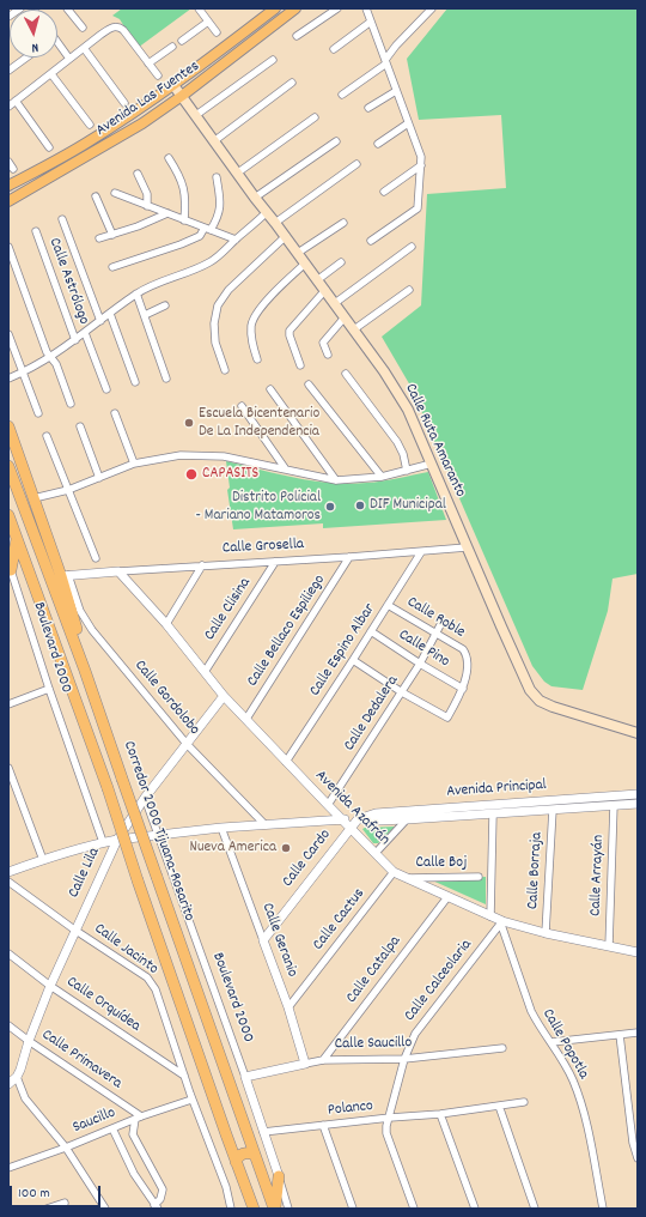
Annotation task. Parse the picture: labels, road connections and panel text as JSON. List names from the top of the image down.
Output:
{
  "streets": {
    "highway": ["Corredor 2000 Tijuana-Rosarito"],
    "main road": ["Avenida Las Fuentes", "Calle Ruta Amaranto"],
    "street": [
      "Calle Astrólogo",
      "Calle Grosella",
      "Calle Clisina",
      "Calle Roble",
      "Calle Bellaco Espiliego",
      "Boulevard 2000",
      "Calle Pino",
      "Calle Espino Albar",
      "Calle Gordolobo",
      "Calle Dedalera",
      "Avenida Principal",
      "Avenida Azafrán",
      "Calle Cardo",
      "Calle Boj",
      "Calle Borraja",
      "Calle Lila",
      "Calle Arrayán",
      "Calle Cactus",
      "Calle Geranio",
      "Calle Jacinto",
      "Calle Catalpa",
      "Calle Calceolaria",
      "Calle Orquídea",
      "Calle Saucillo",
      "Calle Popotla",
      "Calle Primavera",
      "Polanco",
      "Saucillo"
    ]
  },
  "crossings": [
    ["Avenida Las Fuentes", "Calle Ruta Amaranto"],
    ["Calle Ruta Amaranto", "Calle Grosella"],
    ["Calle Grosella", "Calle Clisina"],
    ["Calle Grosella", "Calle Bellaco Espiliego"],
    ["Calle Grosella", "Calle Espino Albar"],
    ["Calle Grosella", "Calle Gordolobo"],
    ["Calle Grosella", "Avenida Azafrán"],
    ["Calle Clisina", "Avenida Azafrán"],
    ["Calle Roble", "Calle Pino"],
    ["Calle Roble", "Calle Espino Albar"],
    ["Calle Roble", "Calle Dedalera"],
    ["Calle Bellaco Espiliego", "Avenida Azafrán"],
    ["Boulevard 2000", "Avenida Principal"],
    ["Boulevard 2000", "Calle Lila"],
    ["Boulevard 2000", "Calle Saucillo"],
    ["Boulevard 2000", "Polanco"],
    ["Calle Pino", "Calle Espino Albar"],
    ["Calle Pino", "Calle Dedalera"],
    ["Calle Espino Albar", "Avenida Azafrán"],
    ["Calle Gordolobo", "Avenida Principal"],
    ["Calle Gordolobo", "Calle Lila"],
    ["Calle Dedalera", "Avenida Azafrán"],
    ["Avenida Principal", "Avenida Azafrán"],
    ["Avenida Principal", "Calle Cardo"],
    ["Avenida Principal", "Calle Borraja"],
    ["Avenida Principal", "Calle Lila"],
    ["Avenida Principal", "Calle Arrayán"],
    ["Avenida Principal", "Calle Geranio"],
    ["Avenida Azafrán", "Calle Cardo"],
    ["Avenida Azafrán", "Calle Boj"],
    ["Avenida Azafrán", "Calle Borraja"],
    ["Avenida Azafrán", "Calle Lila"],
    ["Avenida Azafrán", "Calle Arrayán"],
    ["Avenida Azafrán", "Calle Cactus"],
    ["Avenida Azafrán", "Calle Catalpa"],
    ["Avenida Azafrán", "Calle Calceolaria"],
    ["Avenida Azafrán", "Calle Popotla"],
    ["Calle Cardo", "Calle Geranio"],
    ["Calle Lila", "Calle Jacinto"],
    ["Calle Lila", "Calle Orquídea"],
    ["Calle Lila", "Calle Primavera"],
    ["Calle Cactus", "Calle Geranio"],
    ["Calle Geranio", "Calle Saucillo"],
    ["Calle Jacinto", "Calle Orquídea"],
    ["Calle Jacinto", "Saucillo"],
    ["Calle Catalpa", "Calle Saucillo"],
    ["Calle Calceolaria", "Calle Saucillo"],
    ["Calle Calceolaria", "Calle Popotla"],
    ["Calle Calceolaria", "Polanco"],
    ["Calle Primavera", "Saucillo"]
  ],
  "places": [
    "Escuela Bicentenario De La Independencia",
    "CAPASITS",
    "DIF Municipal",
    "Distrito Policial - Mariano Matamoros",
    "Nueva America"
  ],
  "scale_bar": "100 m",
  "north": "bottom"
}
